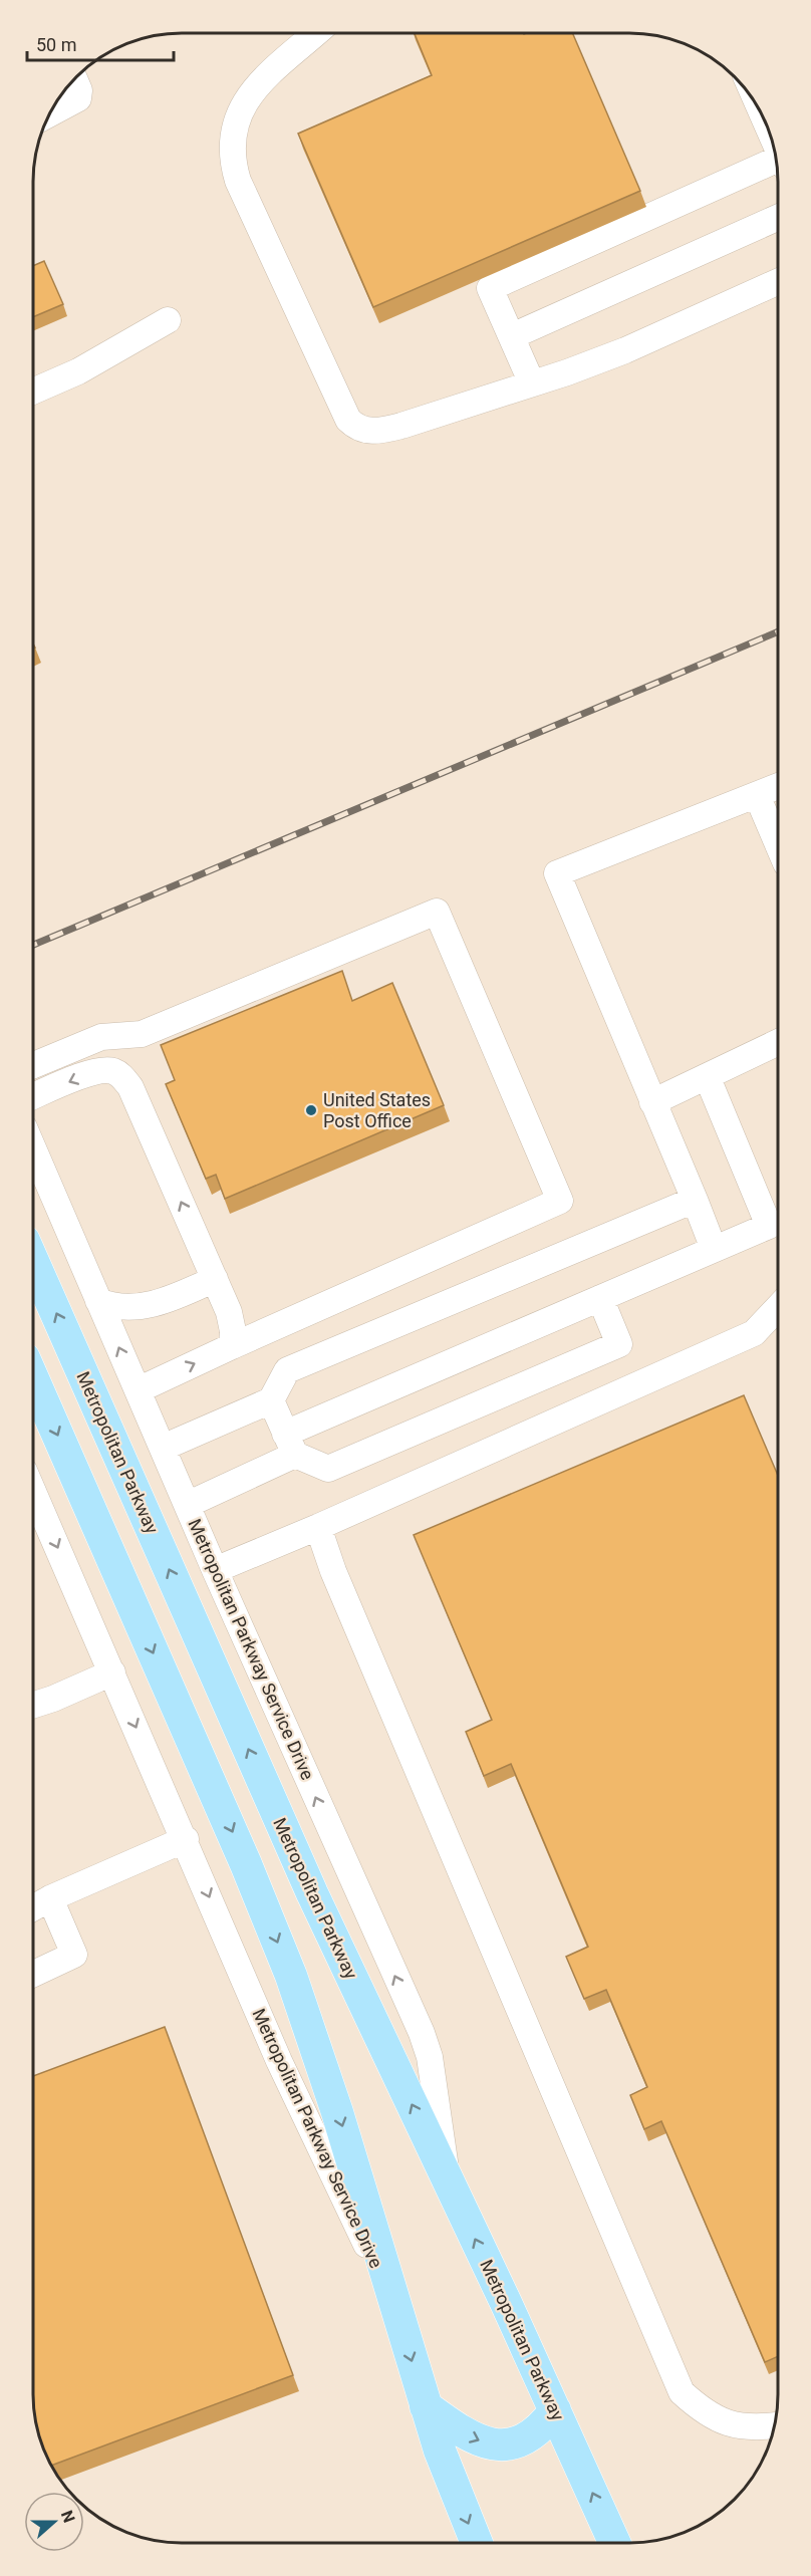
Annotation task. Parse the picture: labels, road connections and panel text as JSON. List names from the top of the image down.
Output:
{
  "streets": {
    "main road": ["Metropolitan Parkway"],
    "street": ["Metropolitan Parkway Service Drive"]
  },
  "crossings": [
    ["Metropolitan Parkway", "Metropolitan Parkway Service Drive"]
  ],
  "places": ["United States Post Office"],
  "scale_bar": "50 m",
  "north": "right"
}
